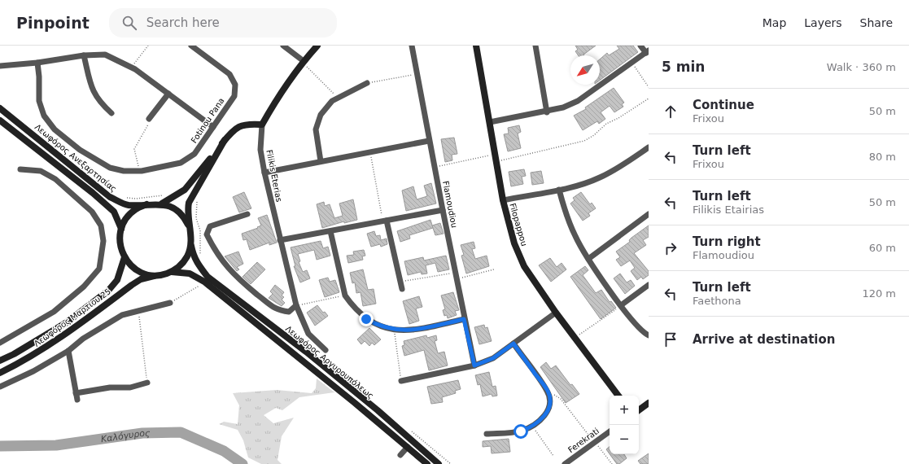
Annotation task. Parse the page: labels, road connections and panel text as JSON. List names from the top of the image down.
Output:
{
  "streets": {
    "main road": [
      "Λεωφόρος Ανεξαρτησίας",
      "Filikis Eterias",
      "Filopappou",
      "Λεωφόρος Μαρτίου 25",
      "Λεωφόρος Αργυρουπόλεως"
    ],
    "street": ["Fotinou Pana", "Flamoudiou", "Ferekrati"]
  },
  "crossings": [
    ["Λεωφόρος Ανεξαρτησίας", "Λεωφόρος Μαρτίου 25"]
  ],
  "water": ["Καλόγυρος"],
  "north": "bottom left",
  "page": {
    "header": "Pinpoint",
    "search": "Search here",
    "nav": ["Map", "Layers", "Share"],
    "heading": ["5 min", "Walk · 360 m"],
    "list": [
      ["Continue", "Frixou", "50 m"],
      ["Turn left", "Frixou", "80 m"],
      ["Turn left", "Filikis Etairias", "50 m"],
      ["Turn right", "Flamoudiou", "60 m"],
      ["Turn left", "Faethona", "120 m"],
      "Arrive at destination"
    ],
    "map_buttons": ["+", "−"]
  }
}
